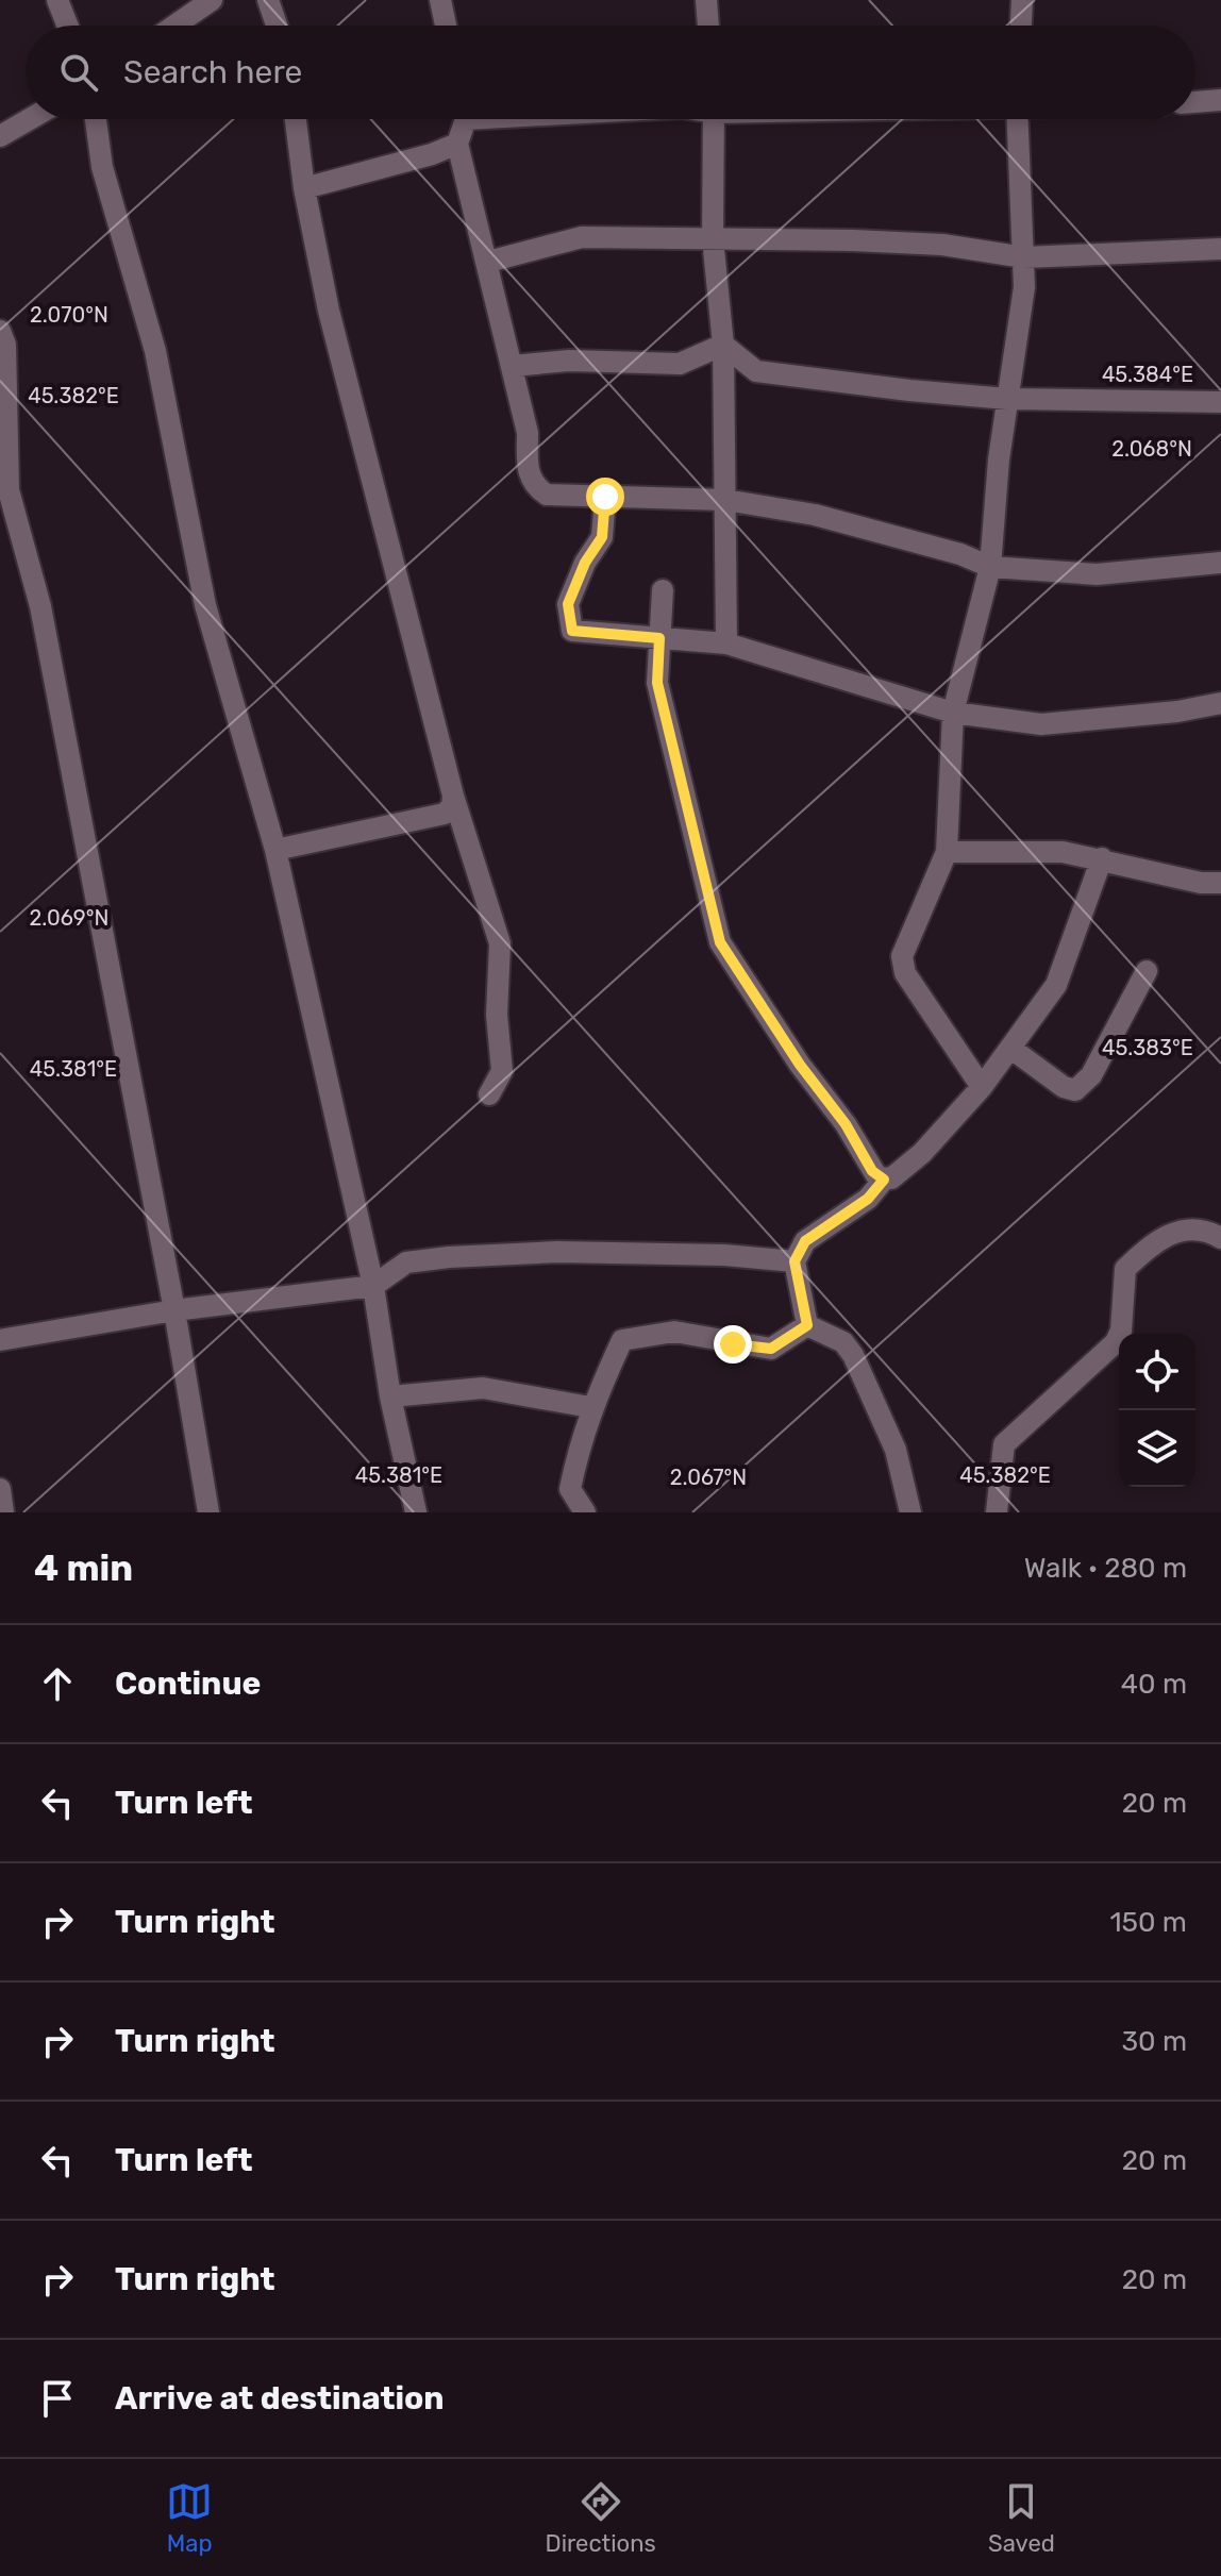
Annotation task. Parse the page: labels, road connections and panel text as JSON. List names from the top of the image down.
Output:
{
  "page": {
    "search": "Search here",
    "heading": ["4 min", "Walk · 280 m"],
    "list": [
      ["Continue", "40 m"],
      ["Turn left", "20 m"],
      ["Turn right", "150 m"],
      ["Turn right", "30 m"],
      ["Turn left", "20 m"],
      ["Turn right", "20 m"],
      "Arrive at destination"
    ],
    "nav": ["Map", "Directions", "Saved"]
  },
  "coordinates": [
    "2.070°N",
    "45.384°E",
    "45.382°E",
    "2.068°N",
    "2.069°N",
    "45.383°E",
    "45.381°E",
    "2.067°N"
  ]
}
